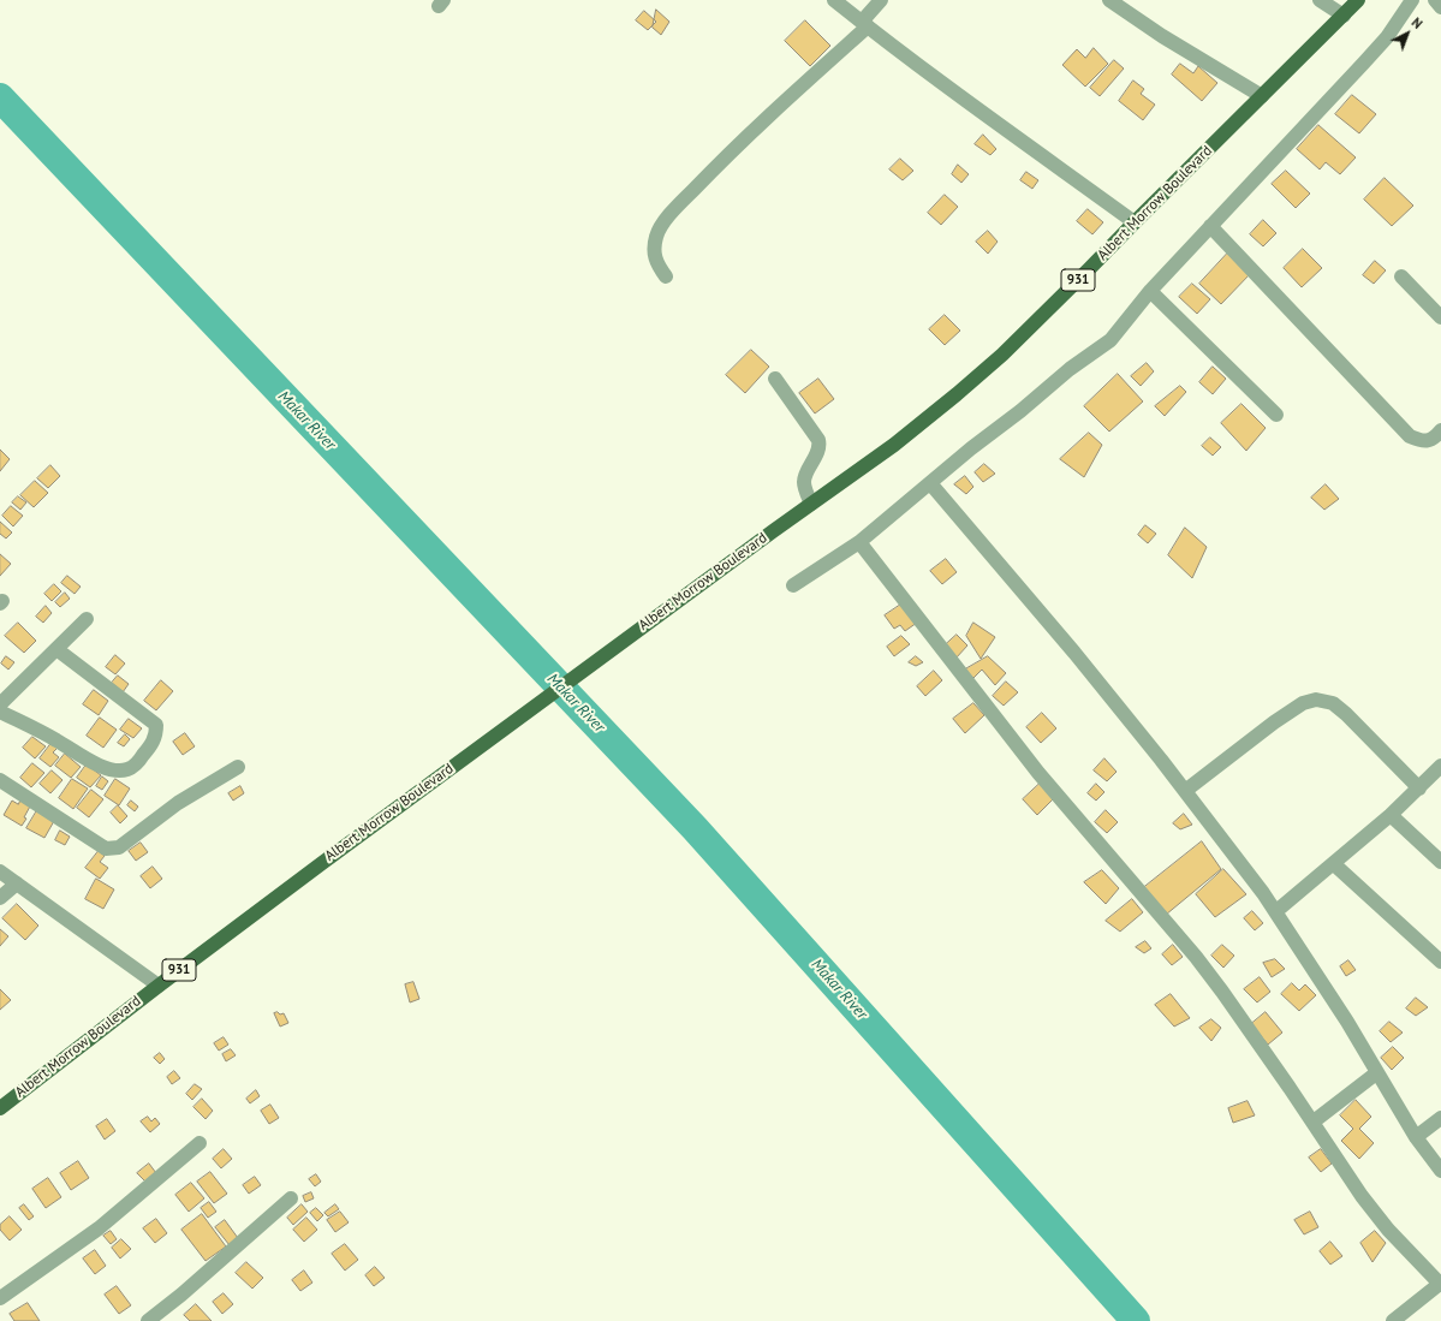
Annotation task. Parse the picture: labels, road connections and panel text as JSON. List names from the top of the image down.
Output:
{
  "streets": {
    "main road": ["Albert Morrow Boulevard", "931"]
  },
  "water": ["Makar River"],
  "north": "top right"
}
